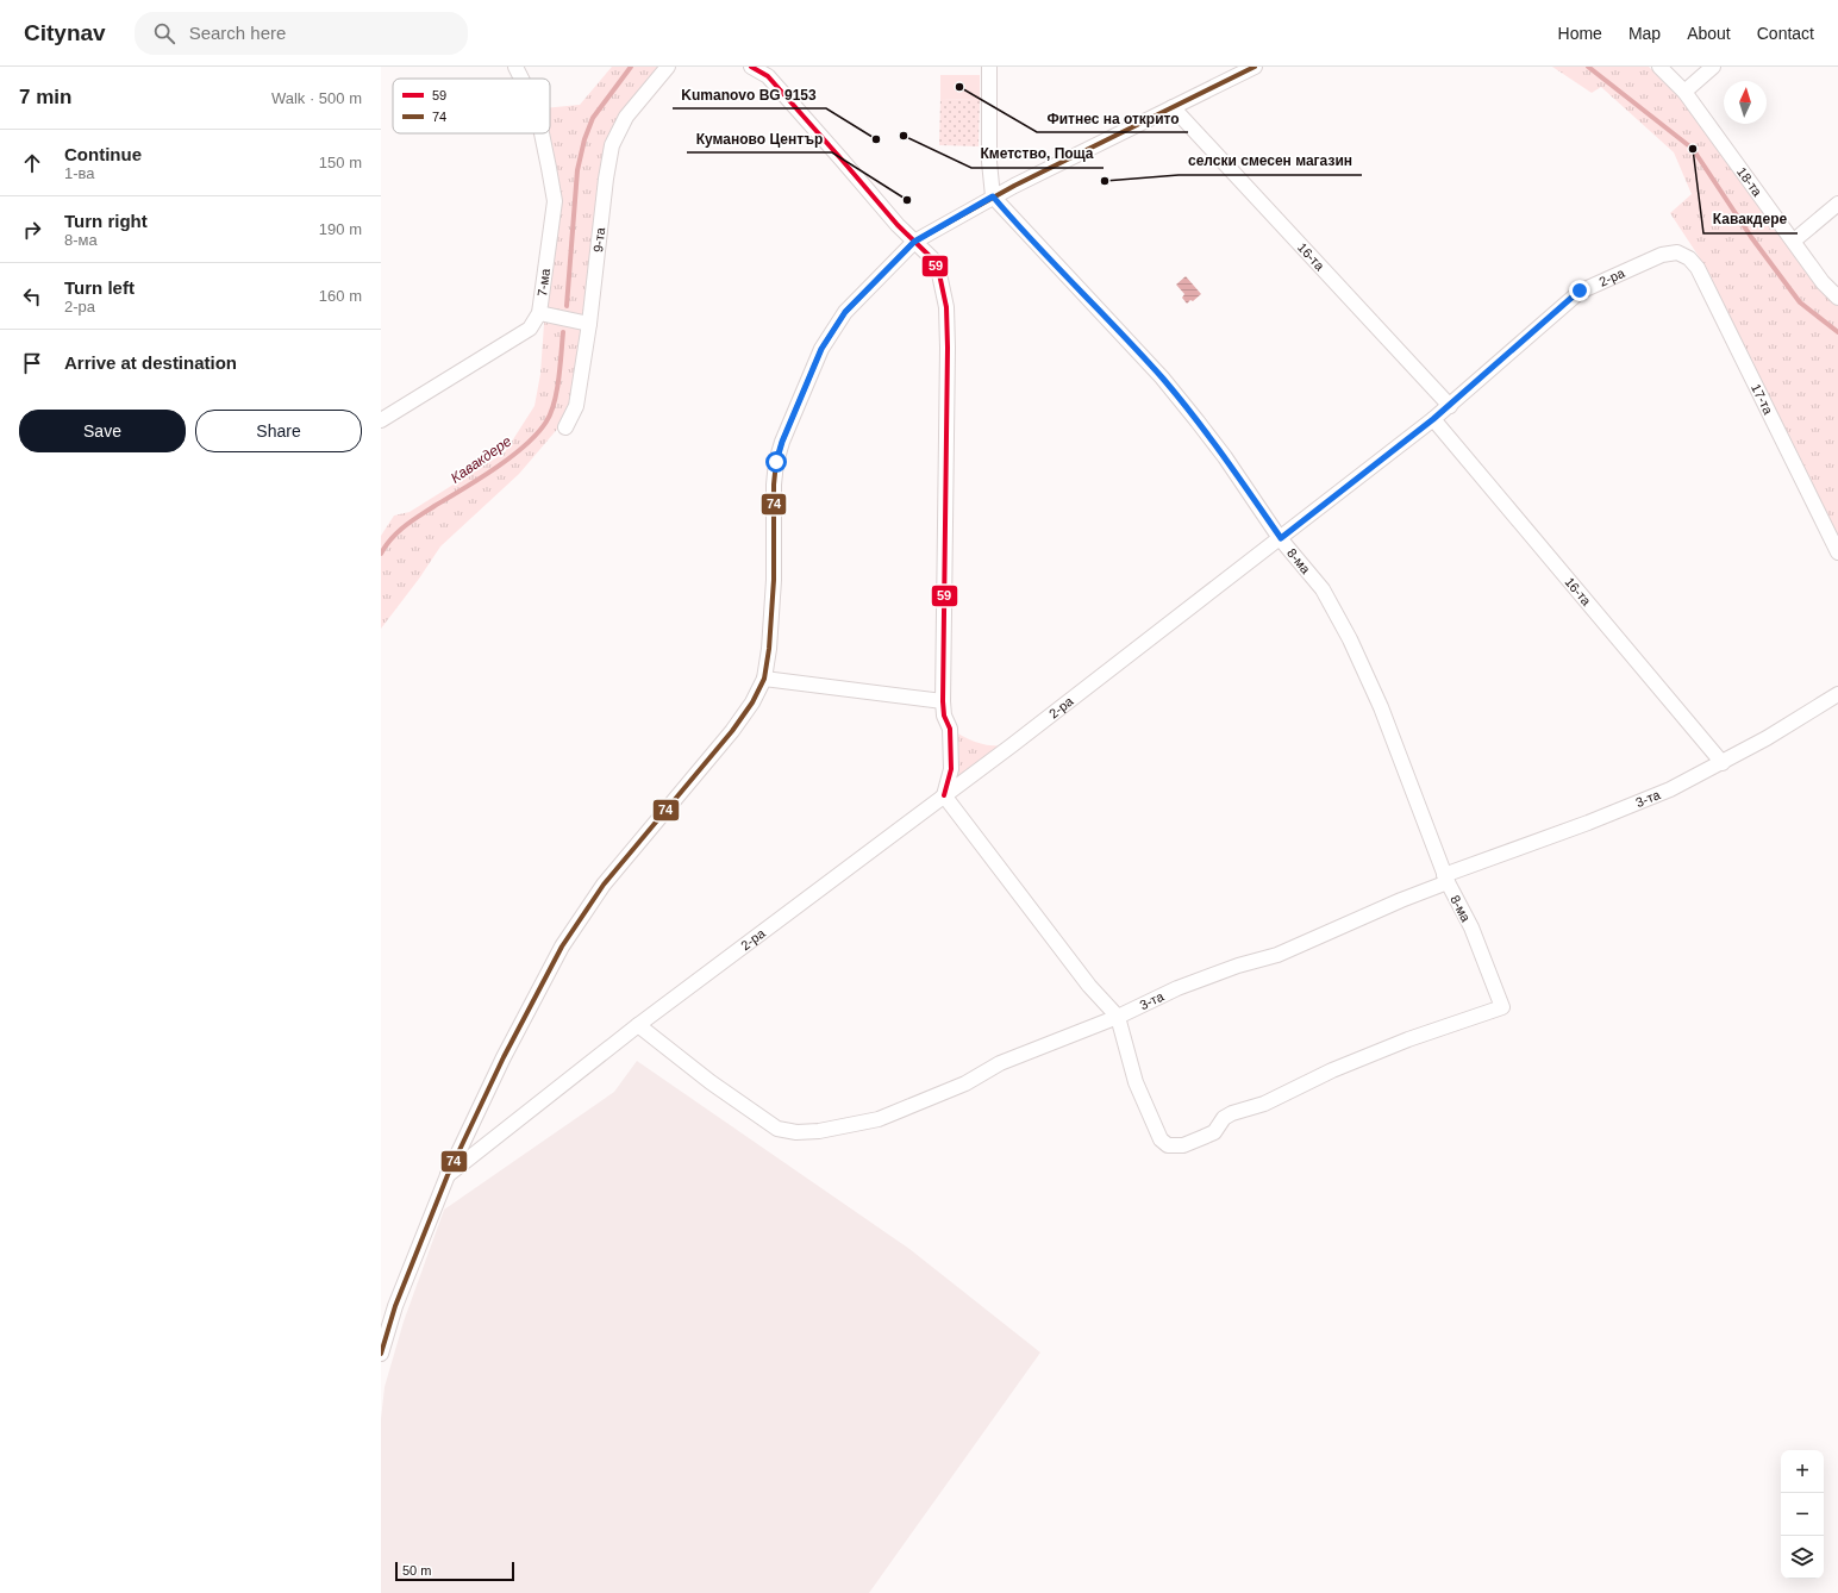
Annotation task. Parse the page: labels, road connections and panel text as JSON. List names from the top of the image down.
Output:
{
  "streets": {
    "street": [
      "18-та",
      "9-та",
      "16-та",
      "2-ра",
      "7-ма",
      "17-та",
      "8-ма",
      "3-та"
    ]
  },
  "crossings": [
    ["16-та", "2-ра"],
    ["16-та", "3-та"],
    ["2-ра", "17-та"],
    ["2-ра", "8-ма"],
    ["2-ра", "3-та"],
    ["8-ма", "3-та"]
  ],
  "water": ["Кавакдере"],
  "places": [
    "Фитнес на открито",
    "Кметство, Поща",
    "Kumanovo BG 9153",
    "Кавакдере",
    "селски смесен магазин",
    "Куманово Център"
  ],
  "lines": ["transit line 59", "transit line 74"],
  "legend": ["59", "74"],
  "scale_bar": "50 m",
  "north": "top",
  "page": {
    "header": "Citynav",
    "search": "Search here",
    "nav": [
      "Home",
      "Map",
      "About",
      "Contact"
    ],
    "heading": ["7 min", "Walk · 500 m"],
    "list": [
      ["Continue", "1-ва", "150 m"],
      ["Turn right", "8-ма", "190 m"],
      ["Turn left", "2-ра", "160 m"],
      "Arrive at destination"
    ],
    "buttons": ["Save", "Share"],
    "map_buttons": ["+", "−"],
    "scale": "50 m"
  }
}
